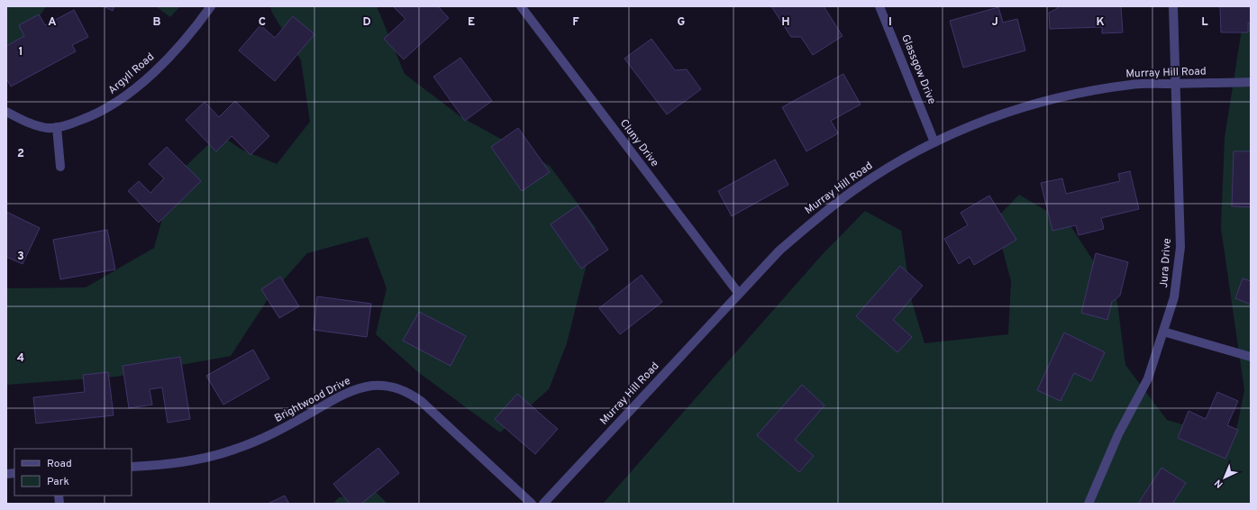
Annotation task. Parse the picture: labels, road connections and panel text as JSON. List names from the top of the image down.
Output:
{
  "streets": {
    "street": [
      "Glassgow Drive",
      "Murray Hill Road",
      "Argyll Road",
      "Cluny Drive",
      "Jura Drive",
      "Brightwood Drive"
    ]
  },
  "crossings": [
    ["Glassgow Drive", "Murray Hill Road"],
    ["Murray Hill Road", "Cluny Drive"],
    ["Murray Hill Road", "Jura Drive"]
  ],
  "legend": ["Road", "Park"],
  "north": "bottom left",
  "grid": {
    "columns": [
      "A",
      "B",
      "C",
      "D",
      "E",
      "F",
      "G",
      "H",
      "I",
      "J",
      "K",
      "L"
    ],
    "rows": [
      "1",
      "2",
      "3",
      "4"
    ]
  }
}
